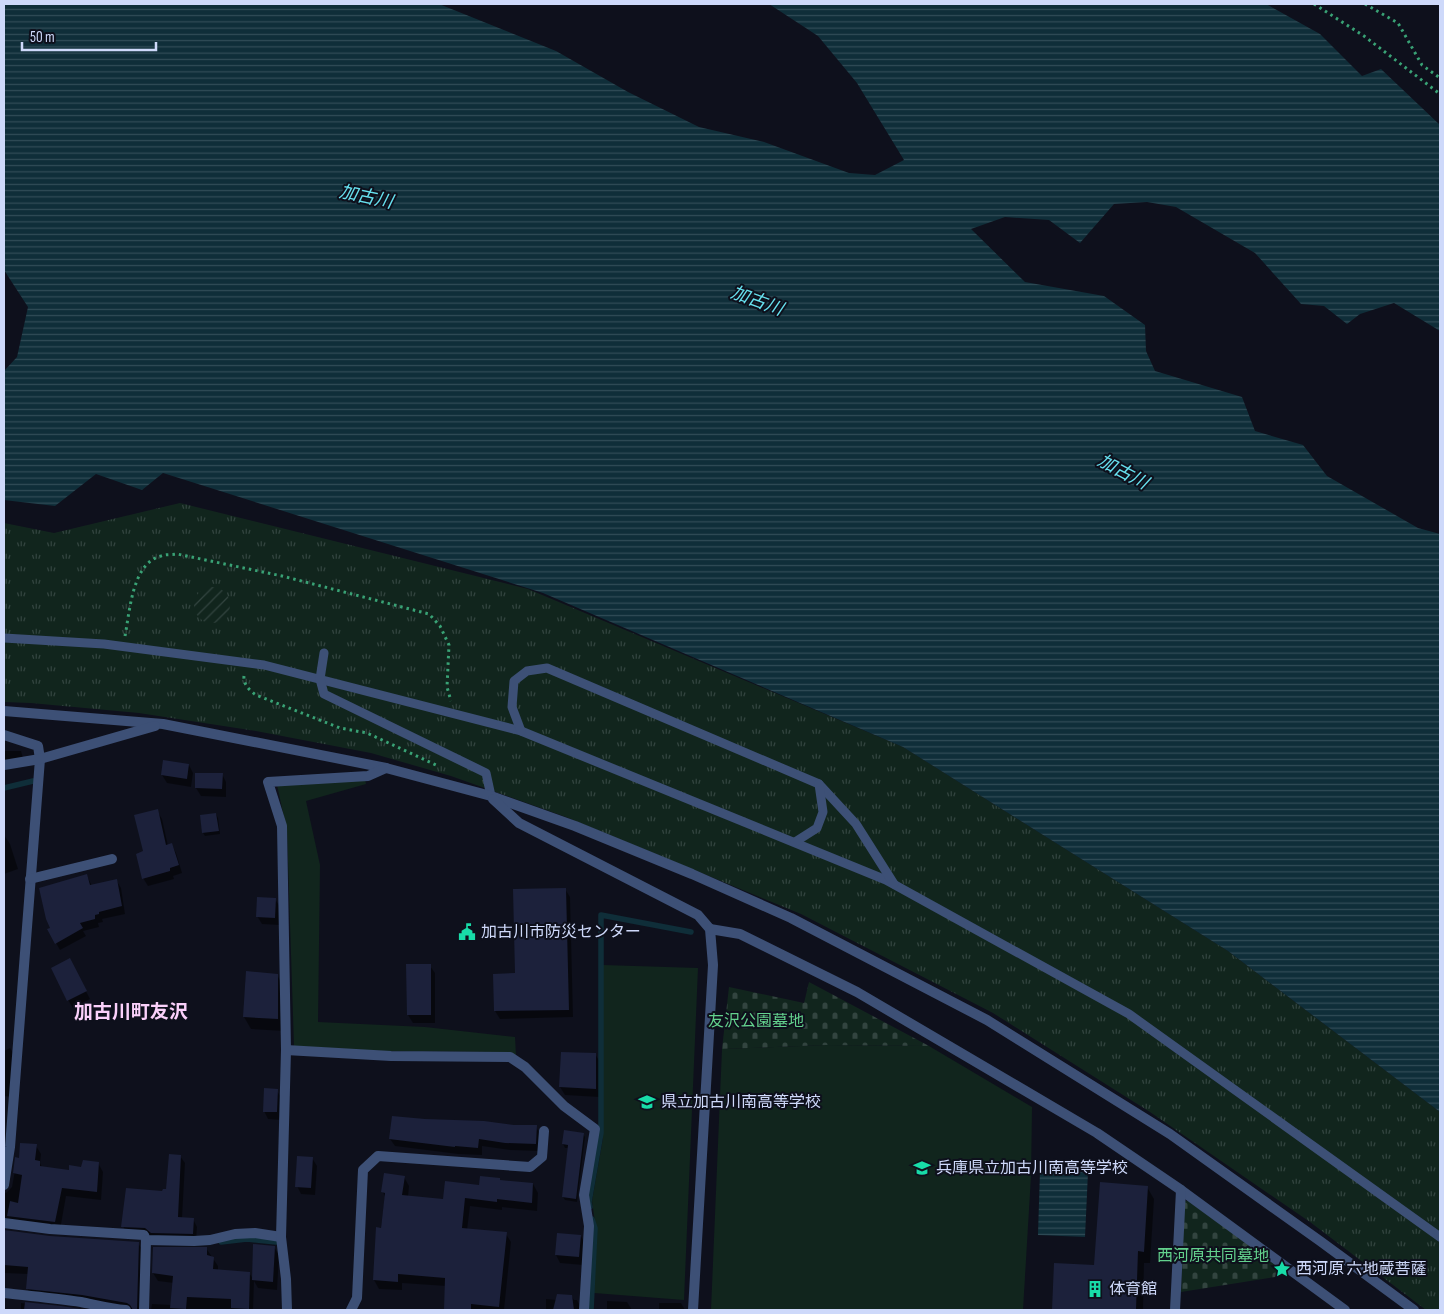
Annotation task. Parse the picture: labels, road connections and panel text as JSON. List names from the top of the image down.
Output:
{
  "districts": ["加古川町友沢"],
  "water": ["加古川"],
  "parks": ["友沢公園墓地", "西河原共同墓地"],
  "places": {
    "public building": ["加古川市防災センター"],
    "school or university": ["県立加古川南高等学校", "兵庫県立加古川南高等学校"],
    "place": ["西河原 六地蔵菩薩"],
    "building": ["体育館"]
  },
  "scale_bar": "50 m"
}
